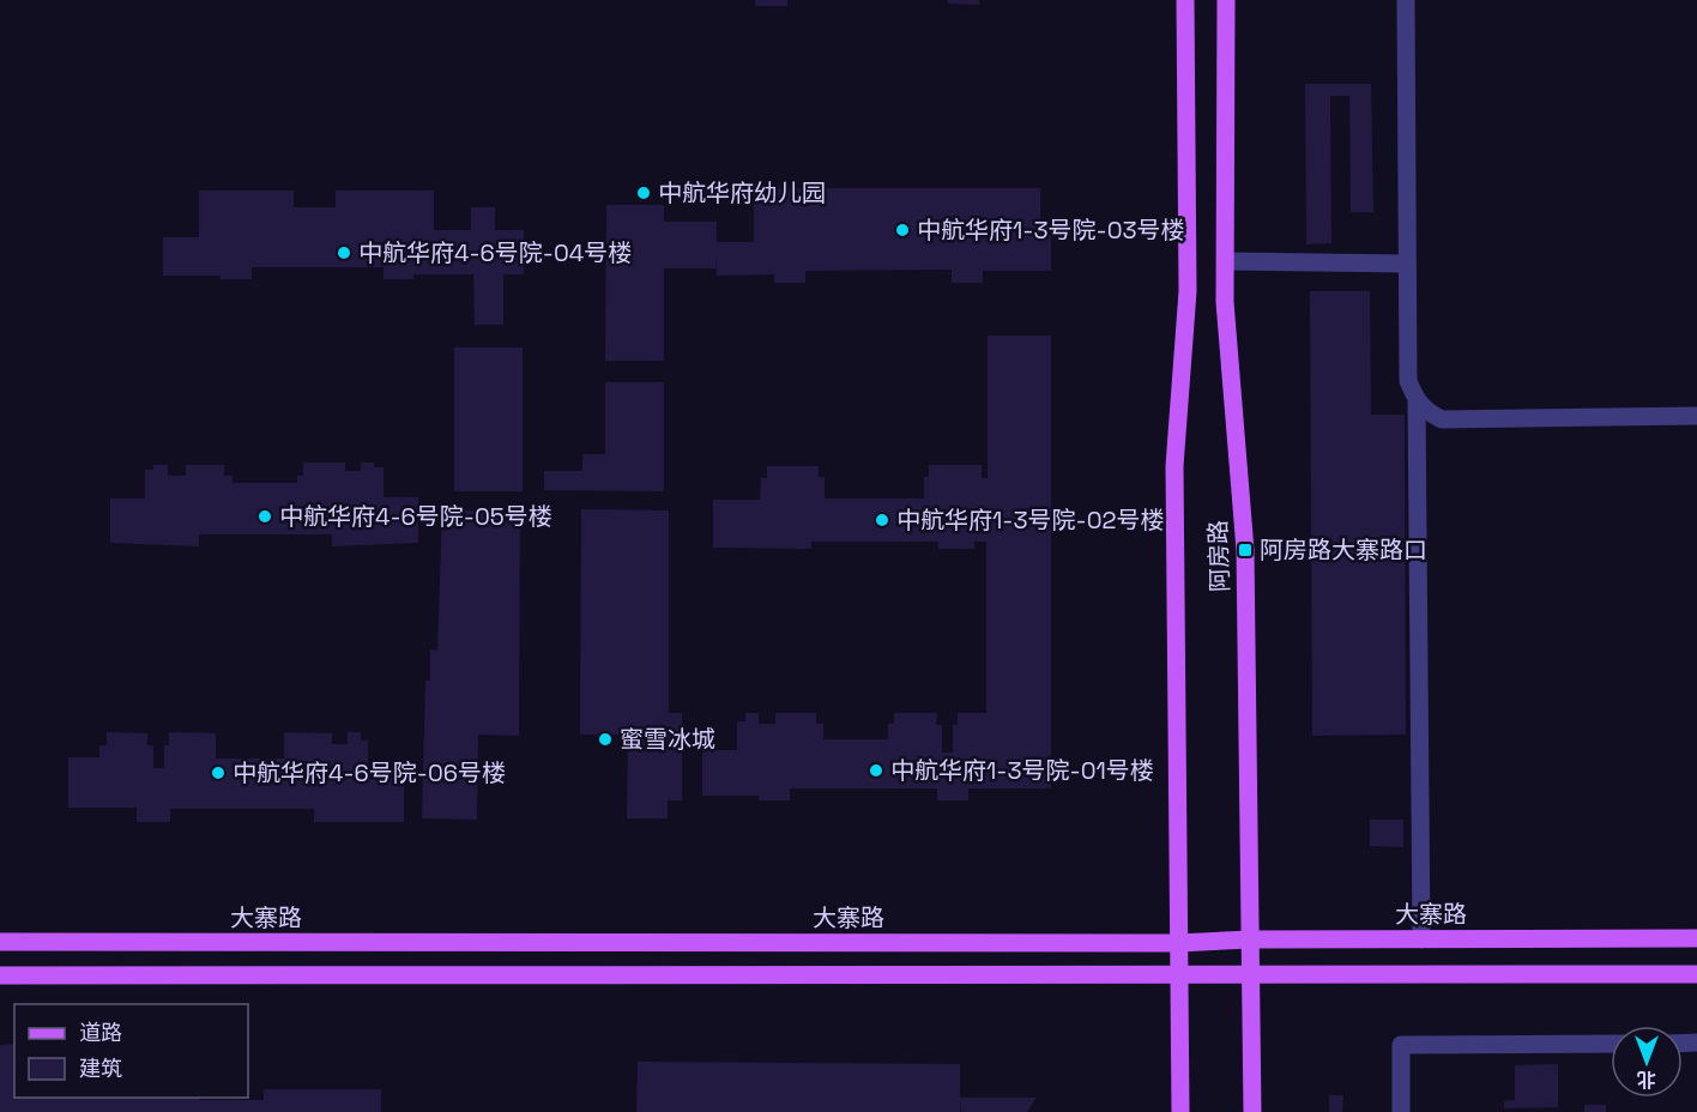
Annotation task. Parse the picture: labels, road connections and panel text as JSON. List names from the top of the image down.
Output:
{
  "streets": {
    "main road": ["阿房路", "大寨路"]
  },
  "crossings": [
    ["阿房路", "大寨路"]
  ],
  "places": {
    "other": [
      "中航华府幼儿园",
      "中航华府1-3号院-03号楼",
      "中航华府4-6号院-04号楼",
      "中航华府4-6号院-05号楼",
      "中航华府1-3号院-02号楼",
      "蜜雪冰城",
      "中航华府1-3号院-01号楼",
      "中航华府4-6号院-06号楼"
    ],
    "transit": ["阿房路大寨路口"]
  },
  "legend": ["道路", "建筑"],
  "north": "bottom"
}
